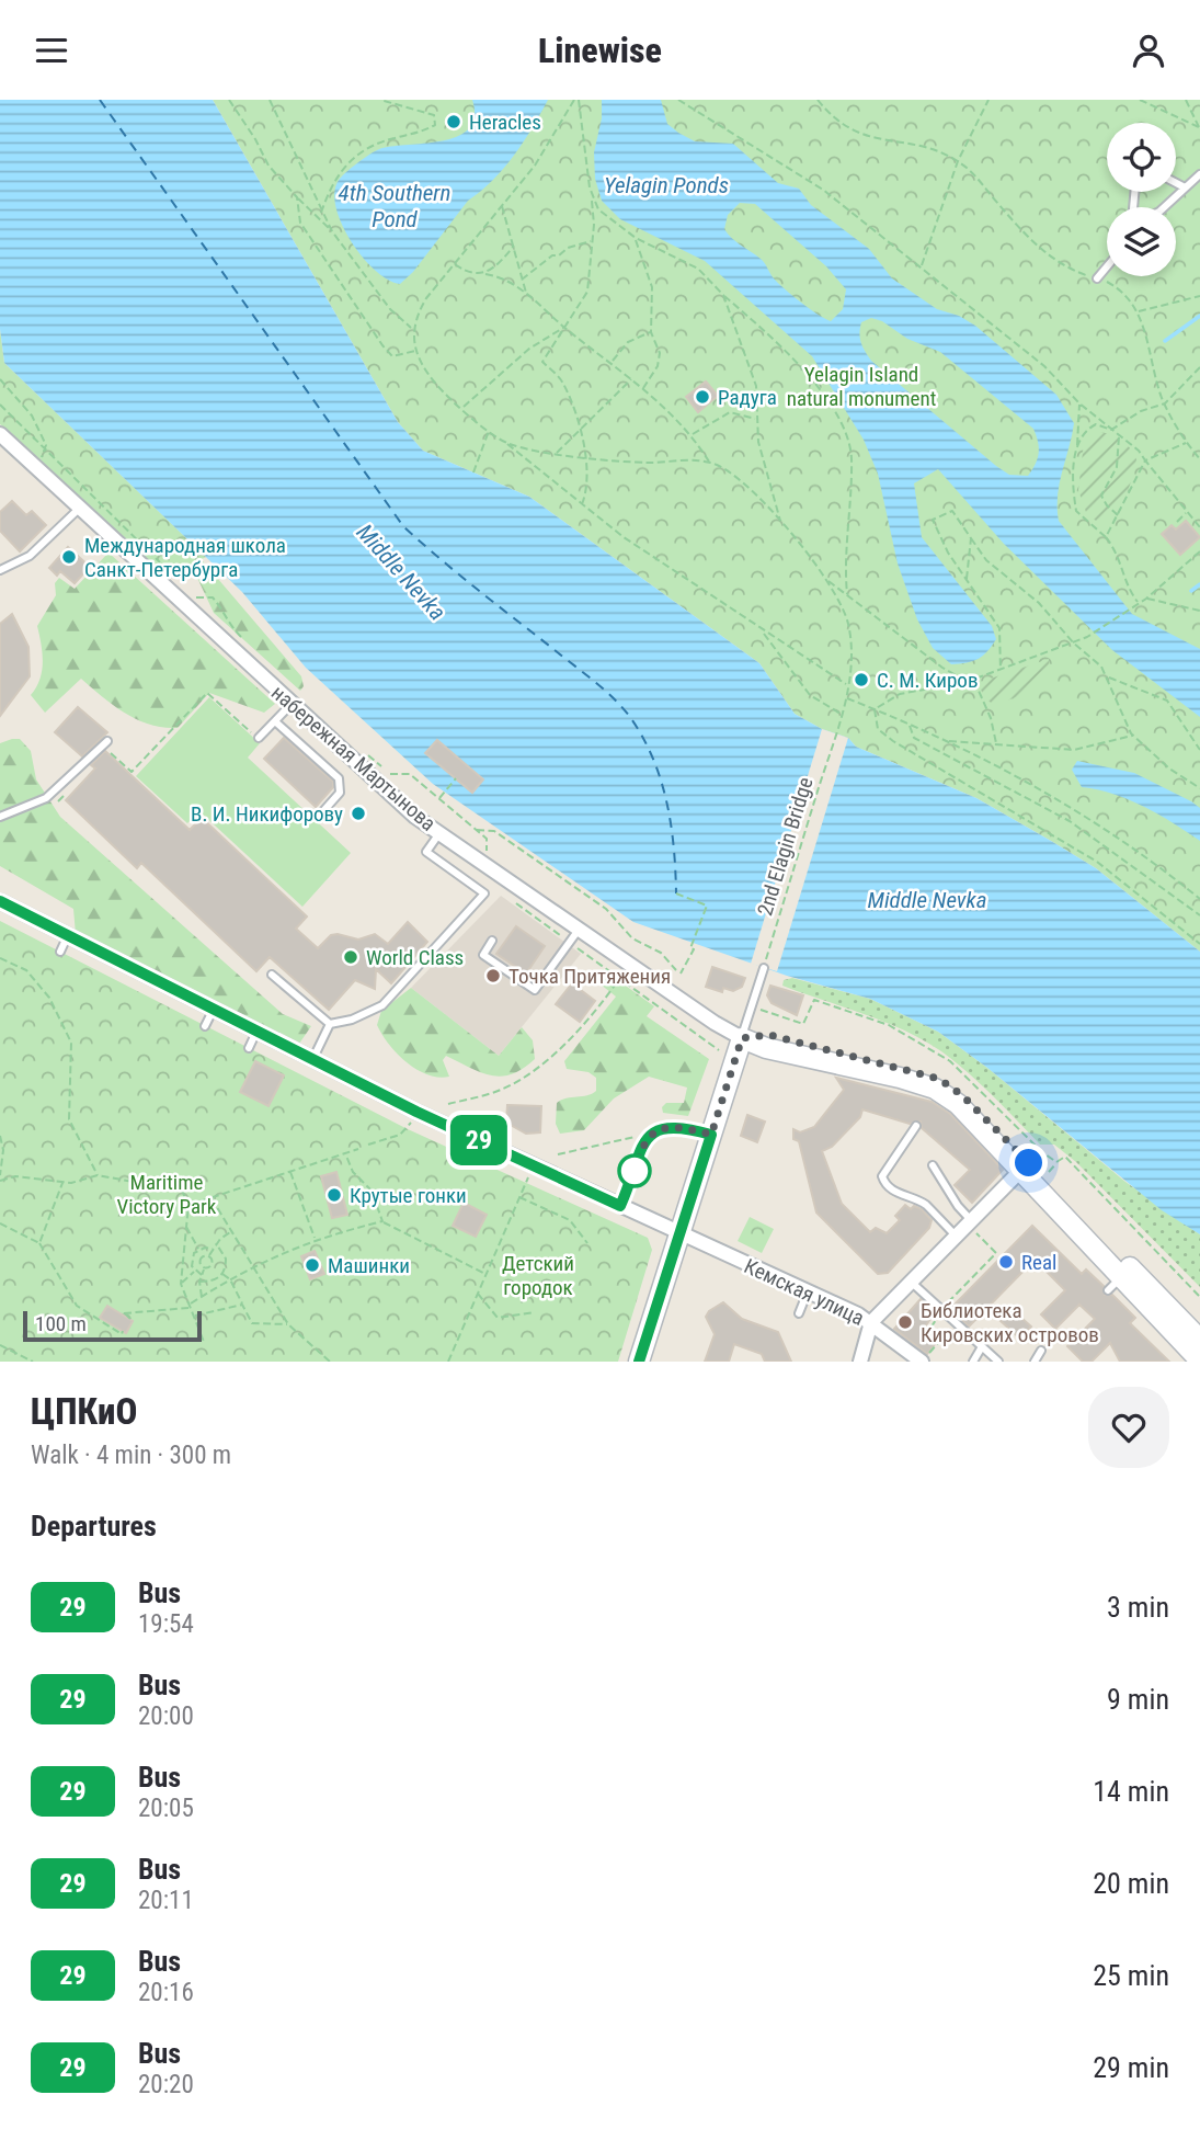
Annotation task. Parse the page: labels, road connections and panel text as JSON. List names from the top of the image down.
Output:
{
  "streets": {
    "street": ["набережная Мартынова", "Кемская улица"],
    "path": ["2nd Elagin Bridge"]
  },
  "water": ["Yelagin Ponds", "4th Southern Pond", "Middle Nevka"],
  "parks": ["Yelagin Island natural monument", "Maritime Victory Park", "Детский городок"],
  "places": [
    "Heracles",
    "Радуга",
    "Международная школа Санкт-Петербурга",
    "С. М. Киров",
    "В. И. Никифорову",
    "World Class",
    "Точка Притяжения",
    "Крутые гонки",
    "Real",
    "Машинки",
    "Библиотека Кировских островов"
  ],
  "lines": ["bus line 29"],
  "scale_bar": "100 m",
  "page": {
    "header": "Linewise",
    "on_map": "29",
    "scale": "100 m",
    "heading": [
      ["ЦПКиО", "Walk · 4 min · 300 m"],
      "Departures"
    ],
    "list": [
      {
        "mark": "29",
        "name": "Bus",
        "note": "19:54",
        "value": "3 min"
      },
      {
        "mark": "29",
        "name": "Bus",
        "note": "20:00",
        "value": "9 min"
      },
      {
        "mark": "29",
        "name": "Bus",
        "note": "20:05",
        "value": "14 min"
      },
      {
        "mark": "29",
        "name": "Bus",
        "note": "20:11",
        "value": "20 min"
      },
      {
        "mark": "29",
        "name": "Bus",
        "note": "20:16",
        "value": "25 min"
      },
      {
        "mark": "29",
        "name": "Bus",
        "note": "20:20",
        "value": "29 min"
      }
    ]
  }
}
